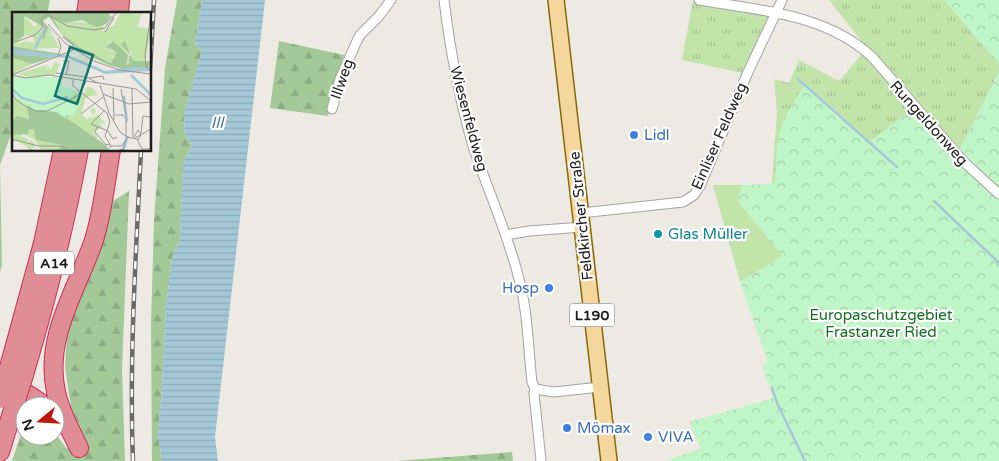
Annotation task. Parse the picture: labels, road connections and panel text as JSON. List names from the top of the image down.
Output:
{
  "streets": {
    "highway": ["A14"],
    "main road": ["Feldkircher Straße", "L190"],
    "street": [
      "Illweg",
      "Wiesenfeldweg",
      "Rungeldonweg",
      "Einliser Feldweg"
    ]
  },
  "crossings": [
    ["Rungeldonweg", "Einliser Feldweg"],
    ["Einliser Feldweg", "Feldkircher Straße"]
  ],
  "water": ["Ill"],
  "parks": ["Europaschutzgebiet Frastanzer Ried"],
  "places": [
    "Lidl",
    "Glas Müller",
    "Hosp",
    "Mömax",
    "VIVA"
  ],
  "north": "left"
}
